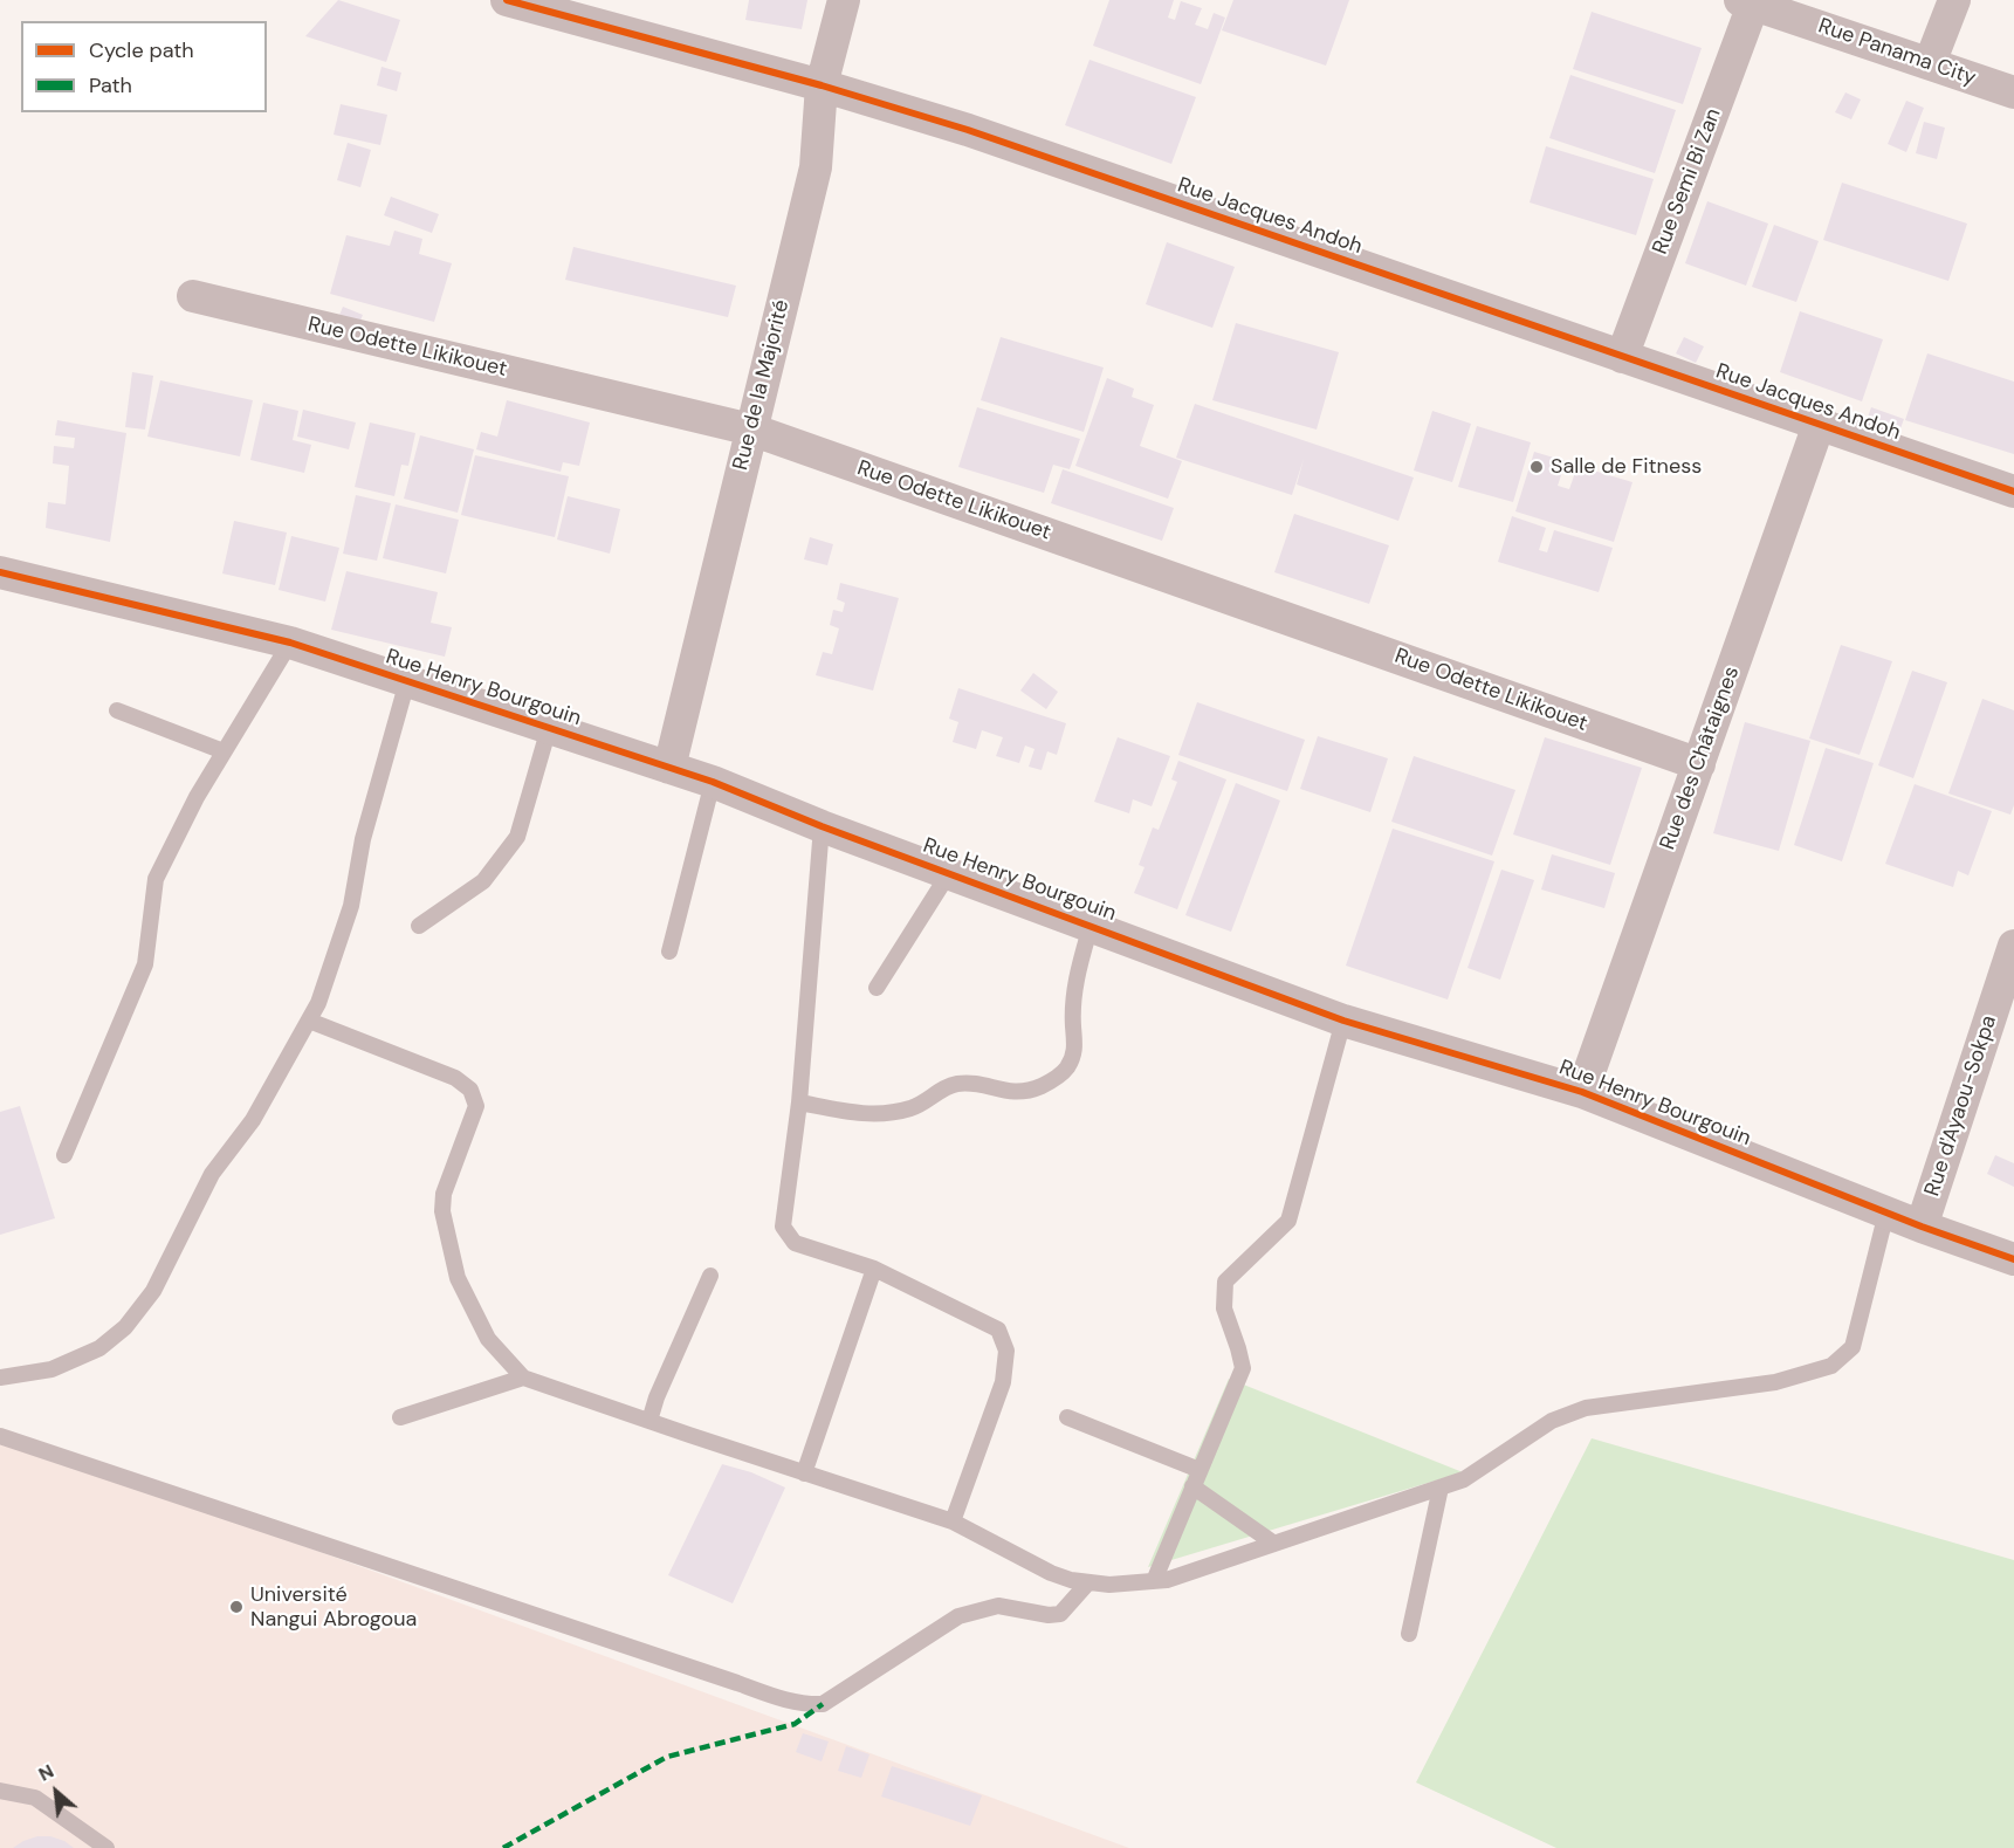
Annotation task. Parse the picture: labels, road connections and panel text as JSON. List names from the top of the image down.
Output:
{
  "streets": {
    "street": [
      "Rue Panama City",
      "Rue Semi Bi Zan",
      "Rue Jacques Andoh",
      "Rue Odette Likikouet",
      "Rue de la Majorité",
      "Rue Henry Bourgouin",
      "Rue des Châtaignes",
      "Rue d'Ayaou-Sokpa"
    ]
  },
  "crossings": [
    ["Rue Panama City", "Rue Semi Bi Zan"],
    ["Rue Semi Bi Zan", "Rue Jacques Andoh"],
    ["Rue Jacques Andoh", "Rue de la Majorité"],
    ["Rue Jacques Andoh", "Rue des Châtaignes"],
    ["Rue Odette Likikouet", "Rue de la Majorité"],
    ["Rue Odette Likikouet", "Rue des Châtaignes"],
    ["Rue de la Majorité", "Rue Henry Bourgouin"],
    ["Rue Henry Bourgouin", "Rue des Châtaignes"],
    ["Rue Henry Bourgouin", "Rue d'Ayaou-Sokpa"]
  ],
  "places": ["Salle de Fitness", "Université Nangui Abrogoua"],
  "legend": ["Cycle path", "Path"],
  "north": "top left"
}
